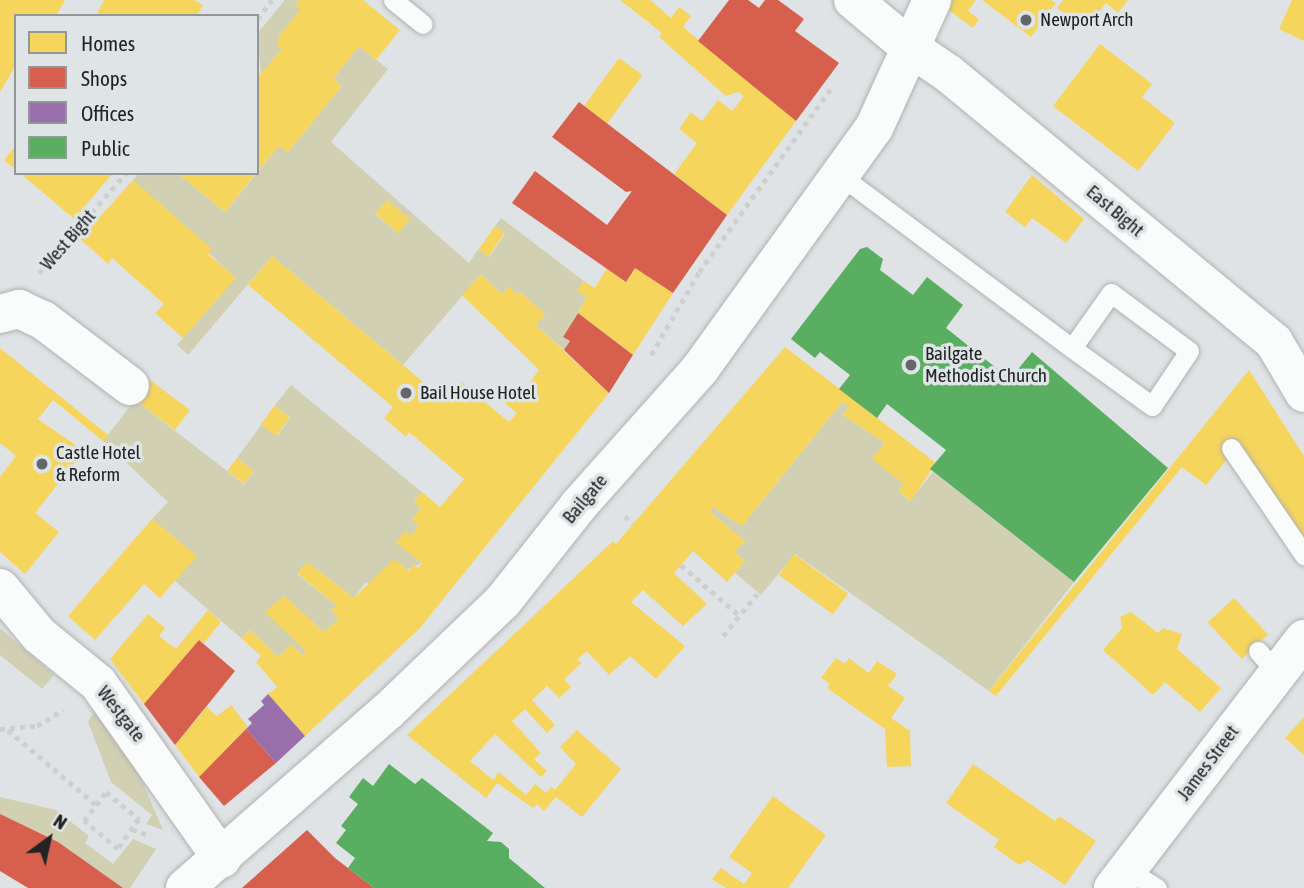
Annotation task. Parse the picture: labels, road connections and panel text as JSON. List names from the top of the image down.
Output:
{
  "streets": {
    "street": [
      "East Bight",
      "Bailgate",
      "Westgate",
      "James Street"
    ],
    "path": ["West Bight"]
  },
  "crossings": [
    ["East Bight", "Bailgate"],
    ["Bailgate", "Westgate"]
  ],
  "places": [
    "Newport Arch",
    "Bailgate Methodist Church",
    "Bail House Hotel",
    "Castle Hotel & Reform"
  ],
  "legend": [
    "Homes",
    "Shops",
    "Offices",
    "Public"
  ],
  "north": "top right"
}
